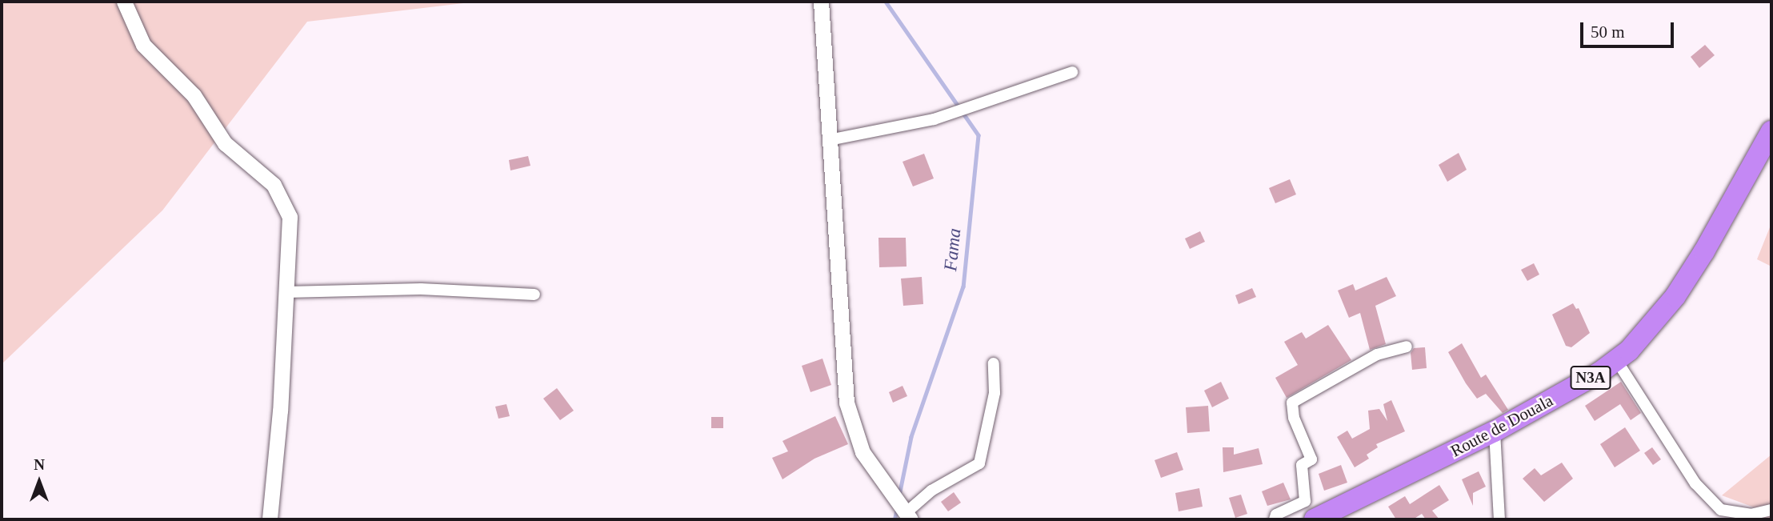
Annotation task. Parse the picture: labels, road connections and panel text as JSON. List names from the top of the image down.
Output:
{
  "streets": {
    "highway": ["N3A", "Route de Douala"]
  },
  "water": ["Fama"],
  "scale_bar": "50 m",
  "north": "top"
}
